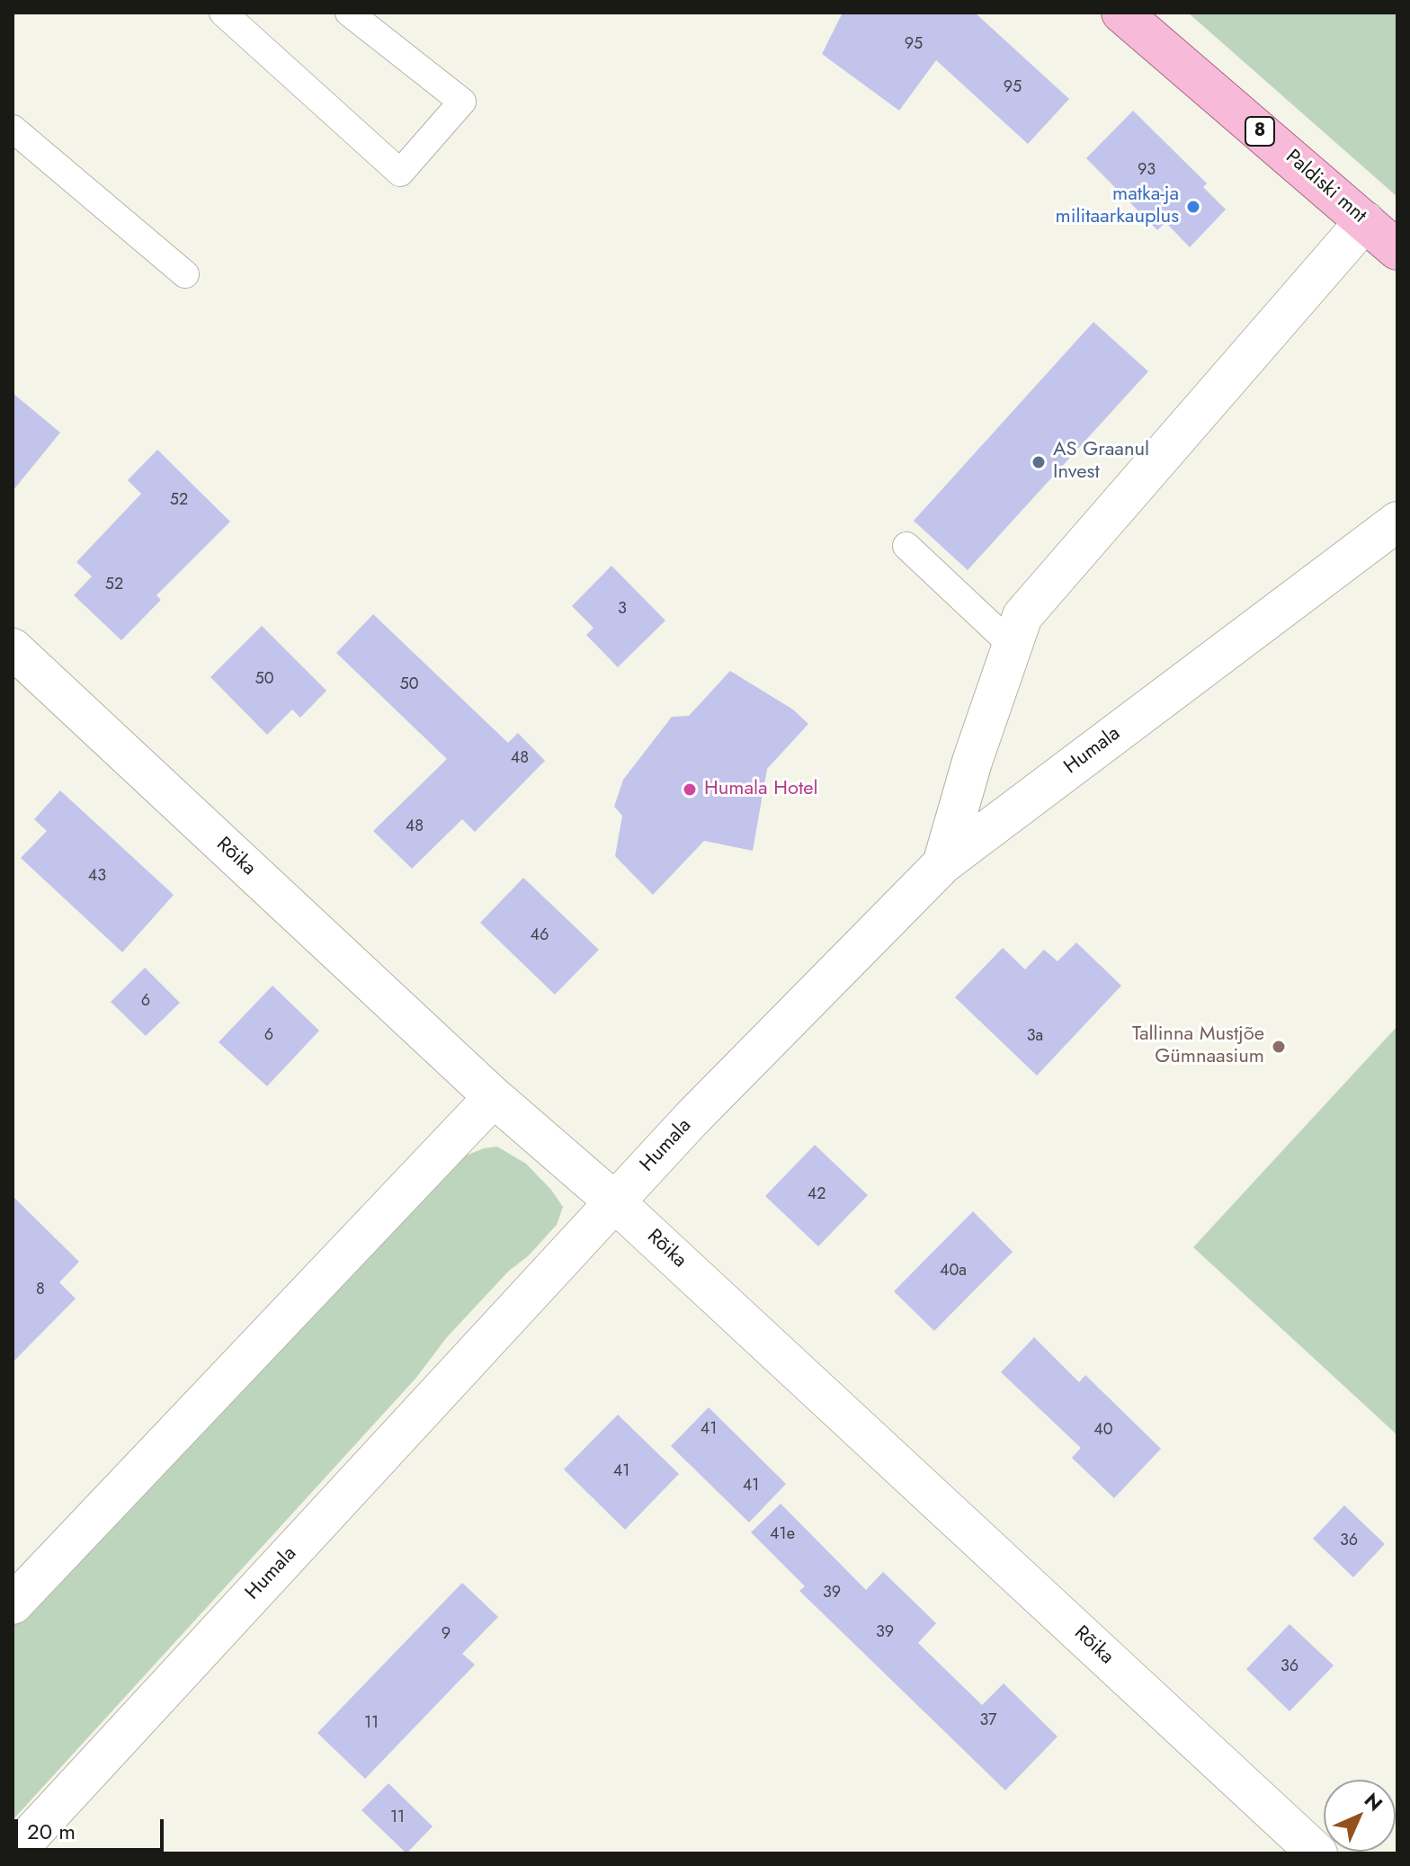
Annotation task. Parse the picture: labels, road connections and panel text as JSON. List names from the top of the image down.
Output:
{
  "streets": {
    "main road": ["8", "Paldiski mnt"],
    "street": ["Humala", "Rõika"]
  },
  "crossings": [
    ["Humala", "Rõika"]
  ],
  "places": [
    "matka-ja militaarkauplus",
    "AS Graanul Invest",
    "Humala Hotel",
    "Tallinna Mustjõe Gümnaasium"
  ],
  "house_numbers": [
    "95",
    "95",
    "93",
    "52",
    "52",
    "3",
    "50",
    "50",
    "48",
    "48",
    "43",
    "46",
    "6",
    "6",
    "3a",
    "42",
    "40a",
    "8",
    "41",
    "40",
    "41",
    "41",
    "41e",
    "36",
    "39",
    "39",
    "9",
    "36",
    "37",
    "11",
    "11"
  ],
  "scale_bar": "20 m",
  "north": "top right"
}
